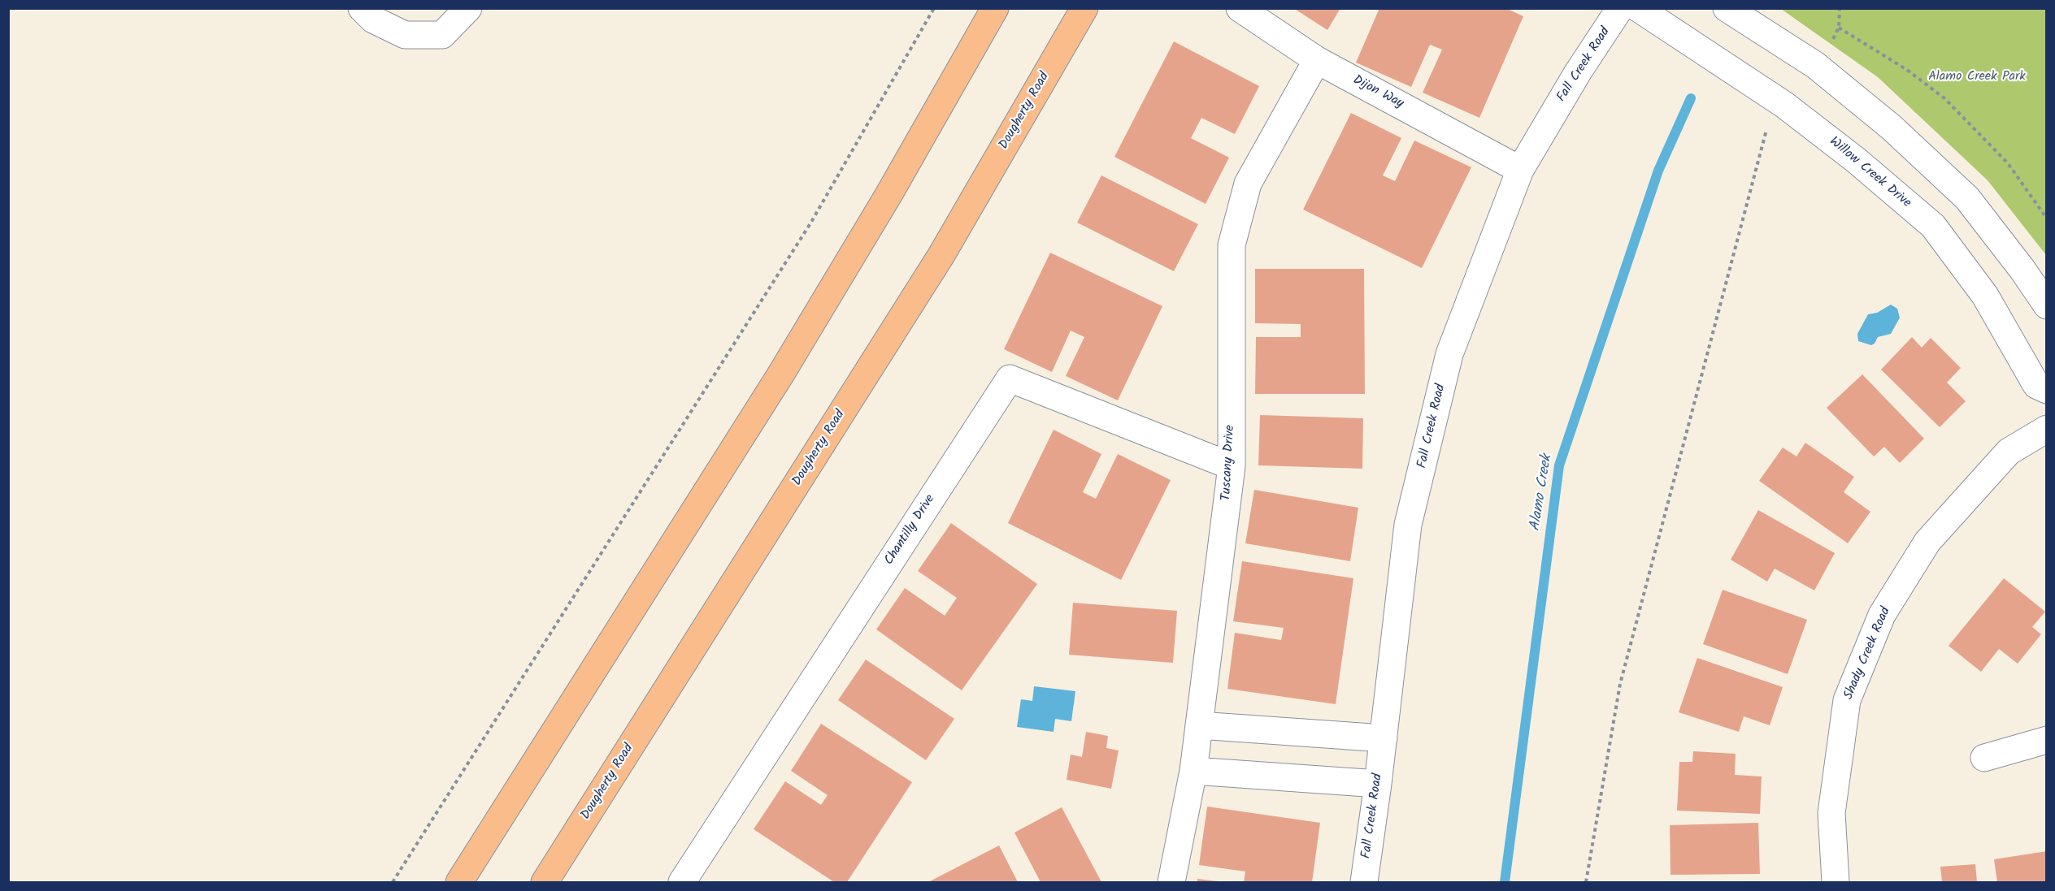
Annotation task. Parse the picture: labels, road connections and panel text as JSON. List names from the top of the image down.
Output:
{
  "streets": {
    "main road": ["Dougherty Road"],
    "street": [
      "Fall Creek Road",
      "Dijon Way",
      "Willow Creek Drive",
      "Tuscany Drive",
      "Chantilly Drive",
      "Shady Creek Road"
    ]
  },
  "crossings": [
    ["Fall Creek Road", "Dijon Way"],
    ["Dijon Way", "Tuscany Drive"],
    ["Tuscany Drive", "Chantilly Drive"]
  ],
  "water": ["Alamo Creek"],
  "parks": ["Alamo Creek Park"]
}
